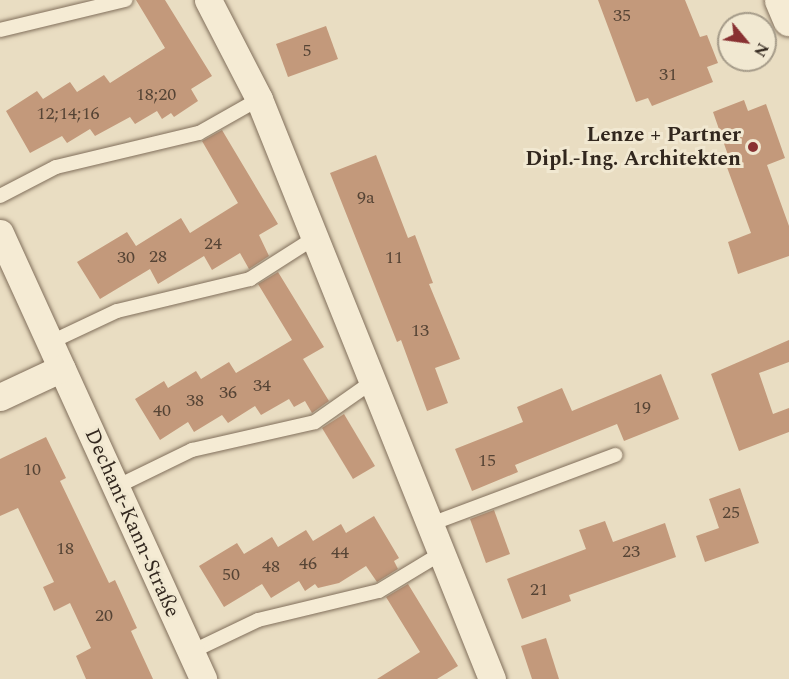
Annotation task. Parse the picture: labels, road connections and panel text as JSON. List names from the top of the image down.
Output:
{
  "streets": {
    "street": ["Dechant-Kann-Straße"]
  },
  "places": ["Lenze + Partner Dipl.-Ing. Architekten"],
  "house_numbers": [
    "35",
    "5",
    "31",
    "18;20",
    "12;14;16",
    "9a",
    "24",
    "28",
    "30",
    "11",
    "13",
    "34",
    "36",
    "38",
    "19",
    "40",
    "15",
    "10",
    "25",
    "18",
    "23",
    "44",
    "46",
    "48",
    "50",
    "21",
    "20"
  ],
  "north": "bottom right"
}
